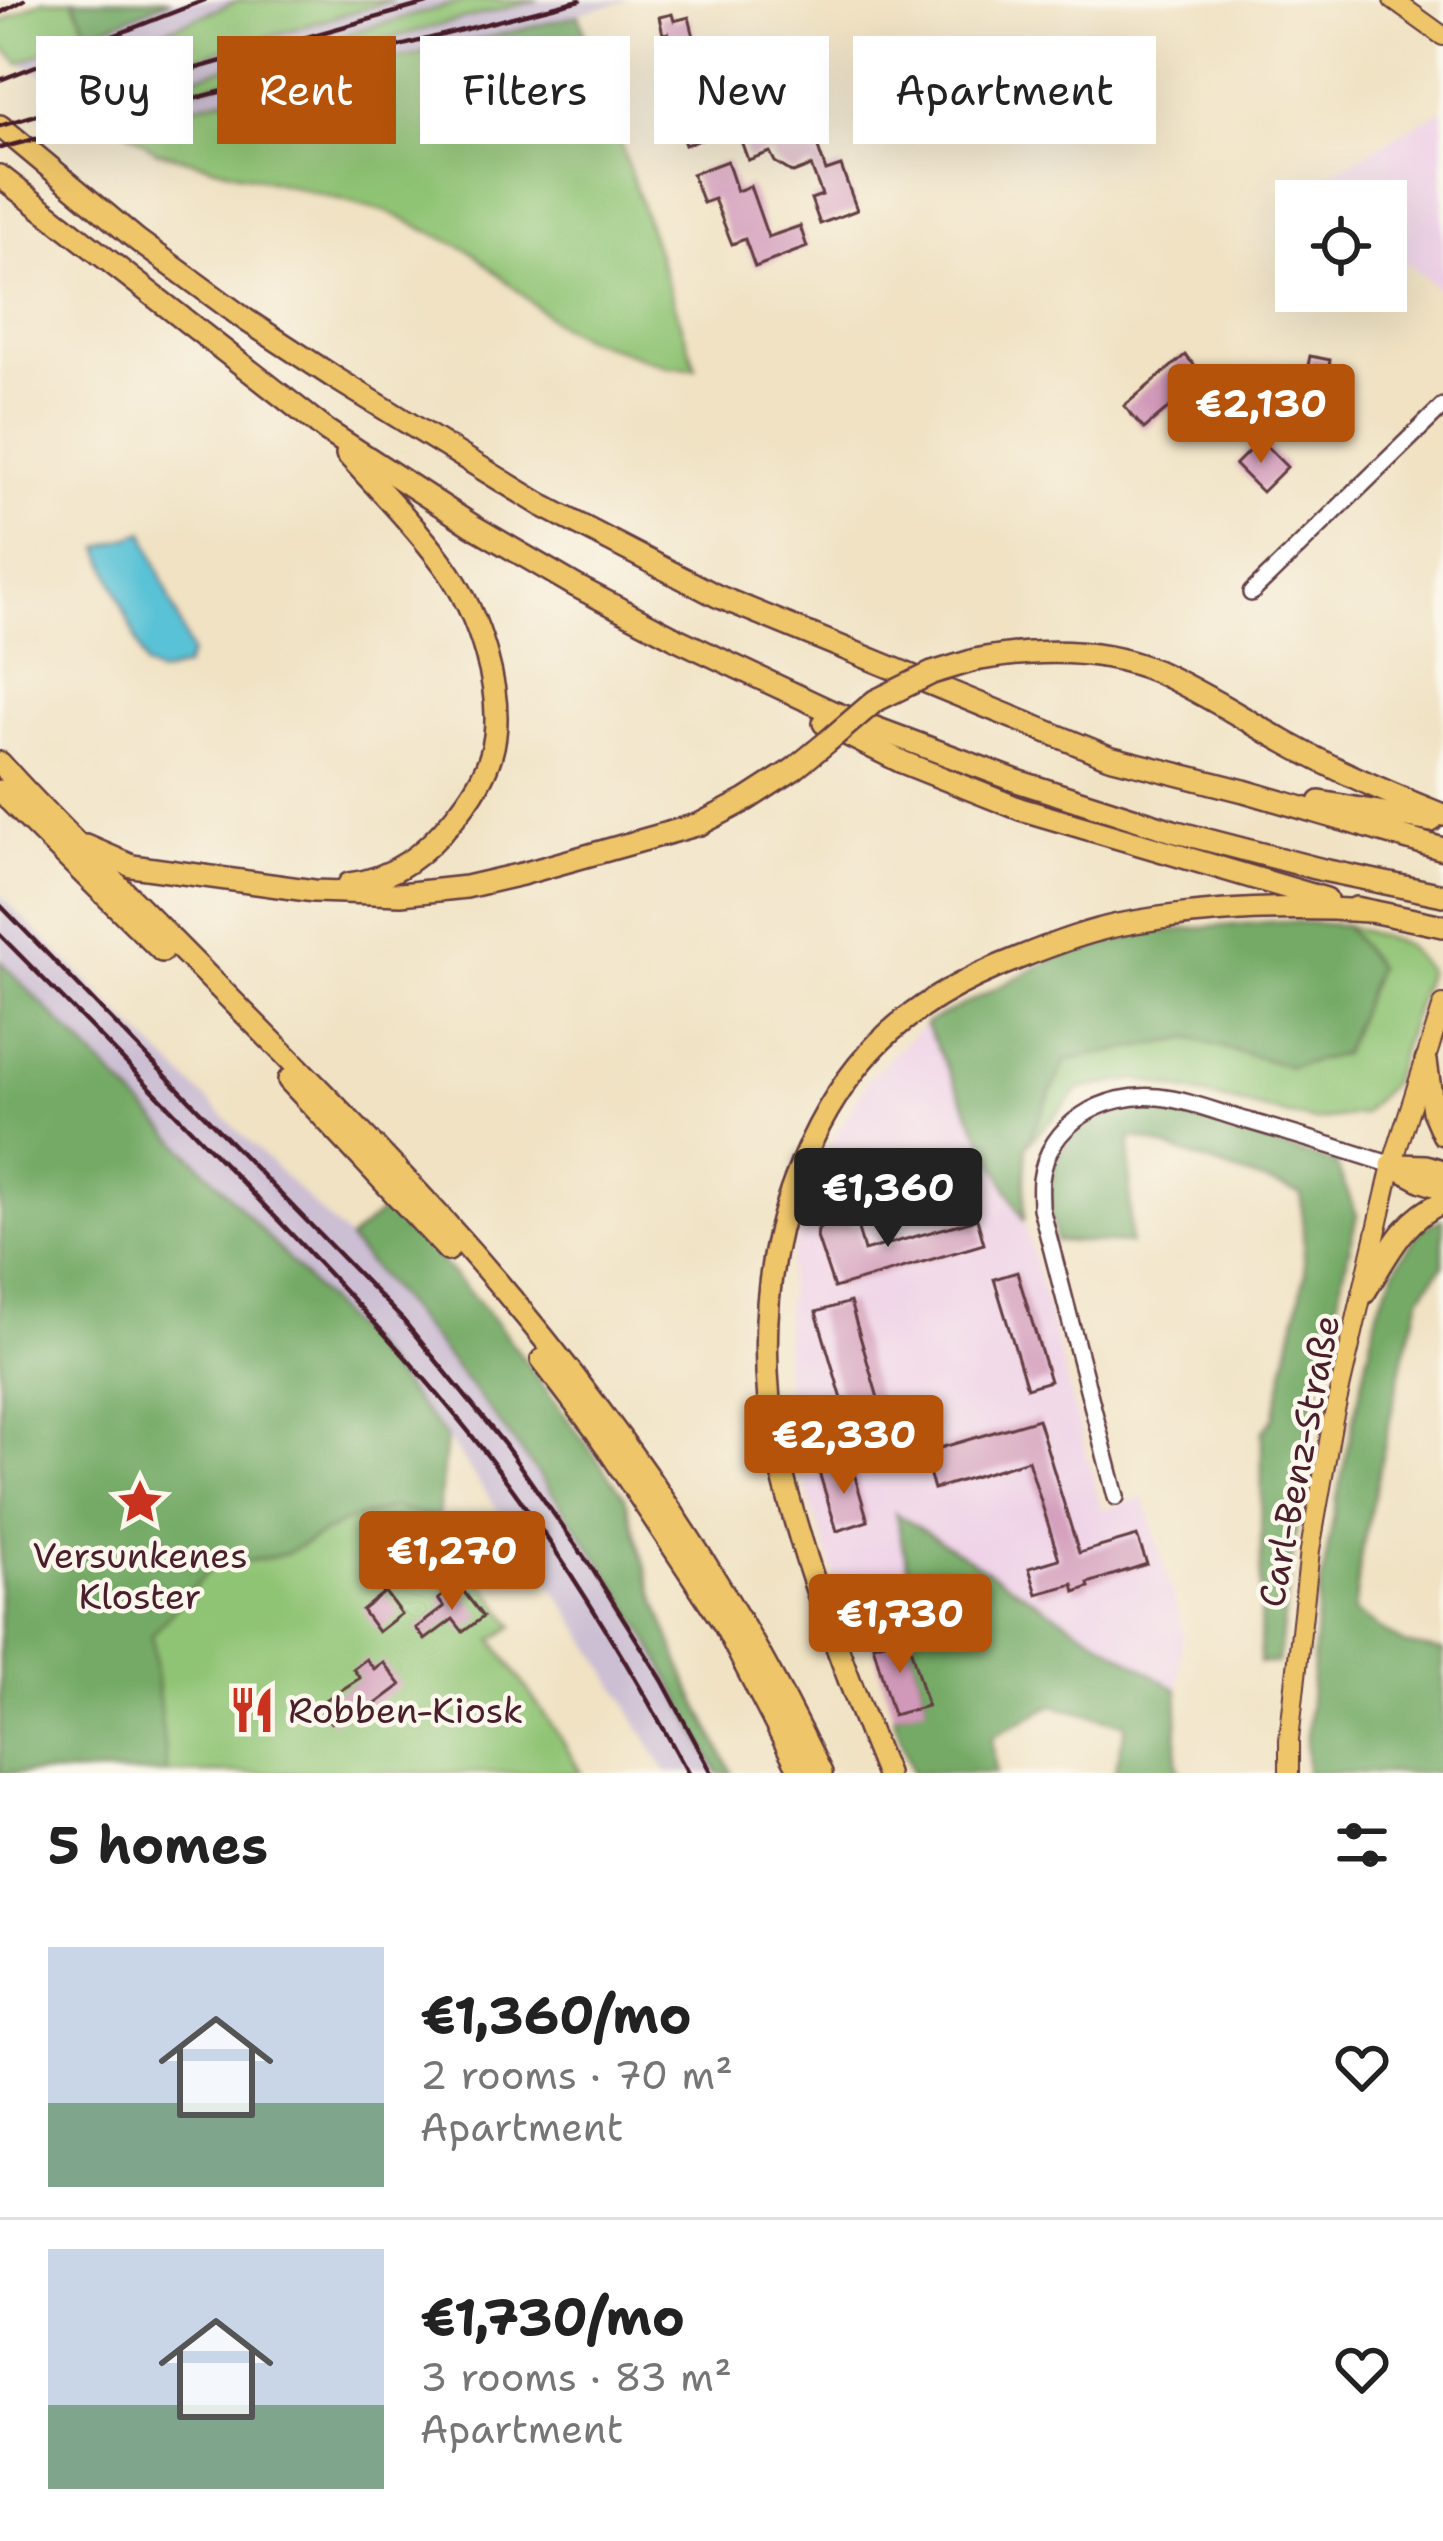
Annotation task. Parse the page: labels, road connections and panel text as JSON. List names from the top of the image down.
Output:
{
  "streets": {
    "main road": ["Carl-Benz-Straße"]
  },
  "places": {
    "place": ["Versunkenes Kloster"],
    "restaurant": ["Robben-Kiosk"]
  },
  "page": {
    "chip": [
      "Buy",
      "Rent",
      "Filters",
      "New",
      "Apartment"
    ],
    "price": [
      "€2,130",
      "€1,360",
      "€2,330",
      "€1,270",
      "€1,730"
    ],
    "heading": "5 homes",
    "list": [
      {
        "name": "€1,360/mo",
        "note": "2 rooms · 70 m² · Apartment"
      },
      {
        "name": "€1,730/mo",
        "note": "3 rooms · 83 m² · Apartment"
      }
    ]
  }
}
